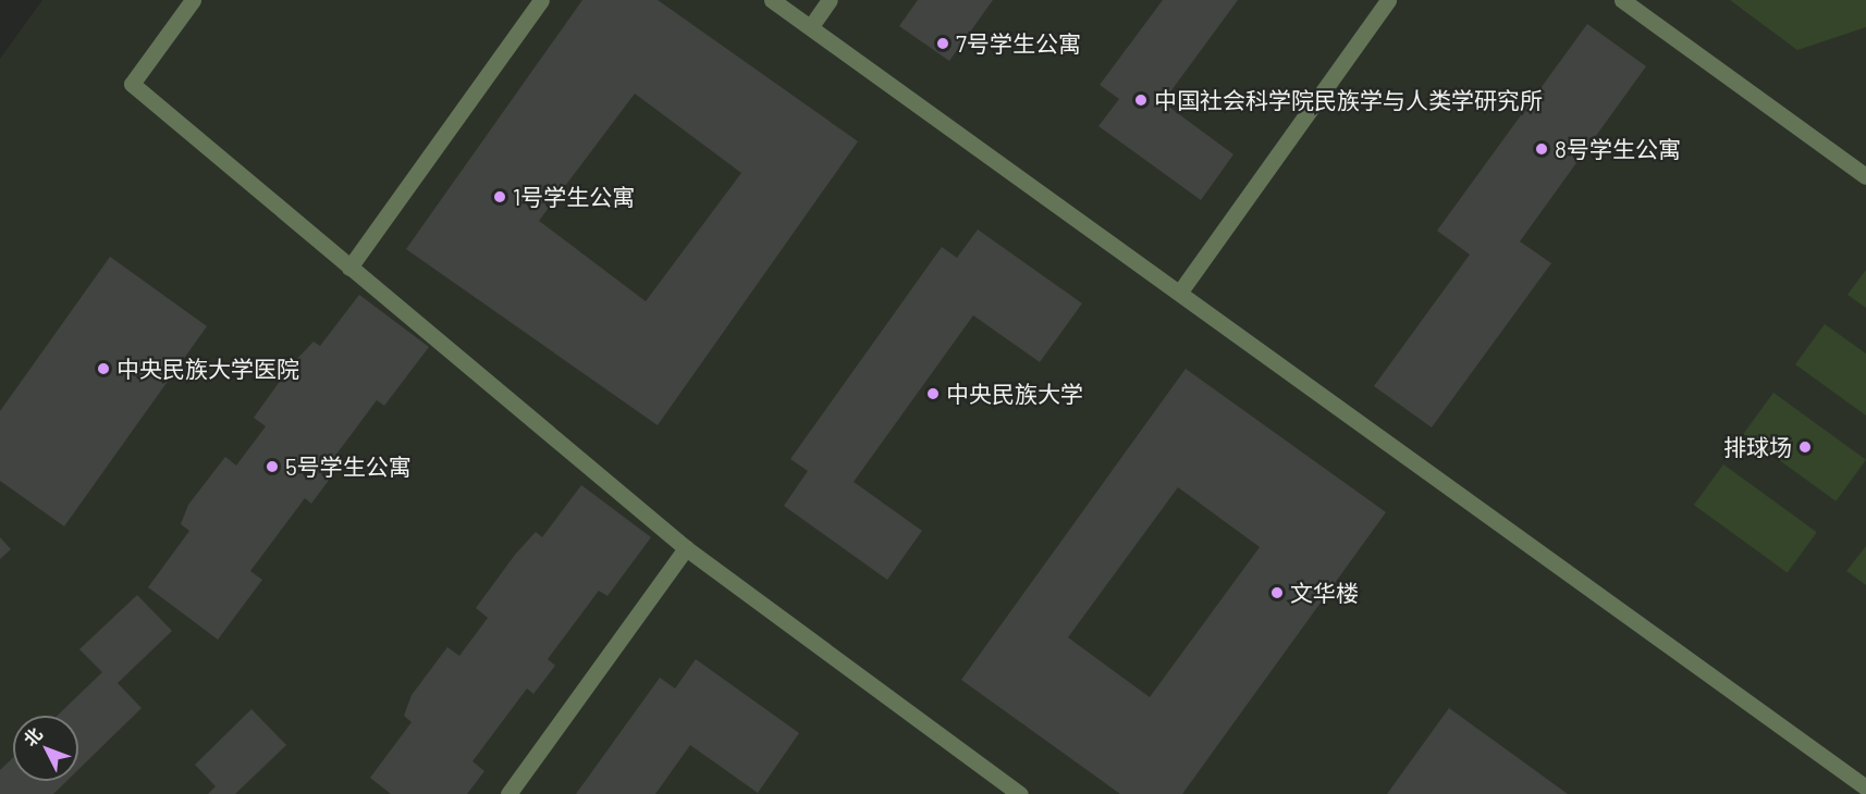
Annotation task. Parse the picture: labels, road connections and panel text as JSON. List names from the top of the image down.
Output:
{
  "places": [
    "7号学生公寓",
    "中国社会科学院民族学与人类学研究所",
    "8号学生公寓",
    "1号学生公寓",
    "中央民族大学医院",
    "中央民族大学",
    "排球场",
    "5号学生公寓",
    "文华楼"
  ],
  "north": "top left"
}
